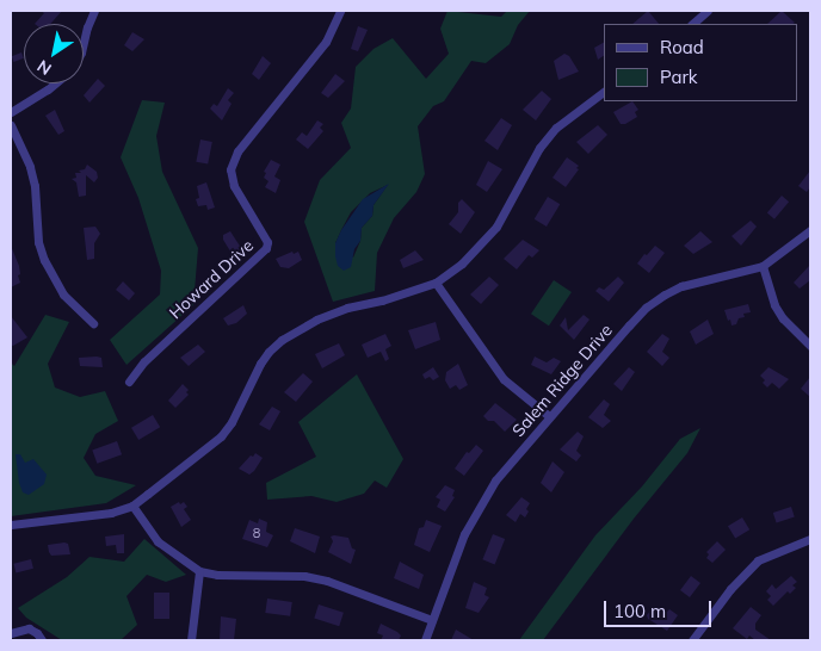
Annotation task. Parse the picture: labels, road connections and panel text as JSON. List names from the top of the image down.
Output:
{
  "streets": {
    "street": ["Howard Drive", "Salem Ridge Drive"]
  },
  "house_numbers": ["8"],
  "legend": ["Road", "Park"],
  "scale_bar": "100 m",
  "north": "bottom left"
}
